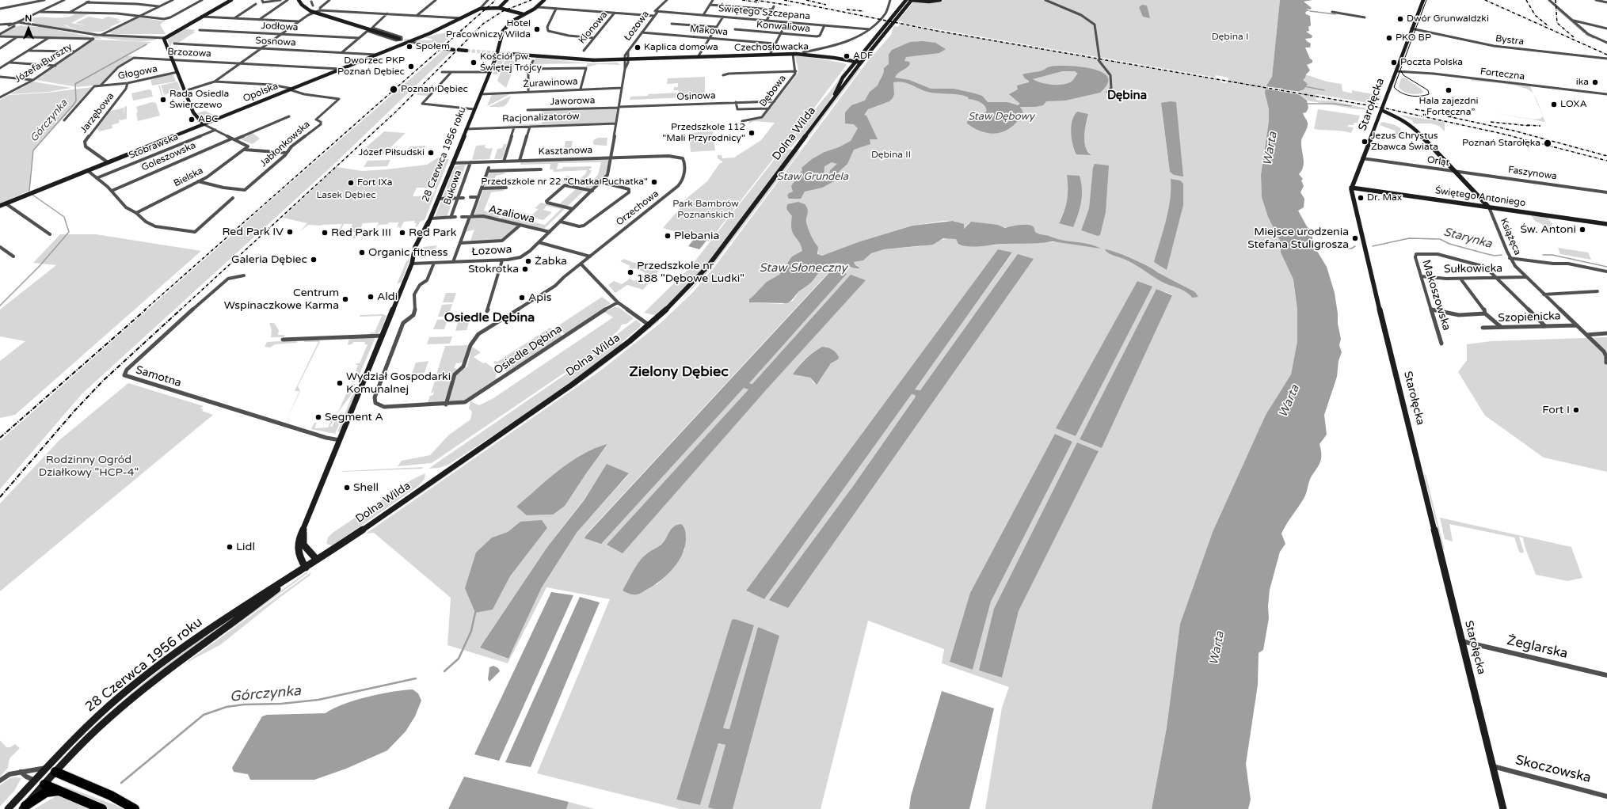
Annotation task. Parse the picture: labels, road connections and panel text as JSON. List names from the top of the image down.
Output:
{
  "streets": {
    "street": [
      "Świętego Szczepana",
      "Łozowa",
      "Jodłowa",
      "Konwaliowa",
      "Klonowa",
      "Makowa",
      "Bystra",
      "Sosnowa",
      "Czechosłowacka",
      "Brzozowa",
      "Józefa Burszty",
      "Głogowa",
      "Forteczna",
      "Żurawinowa",
      "Dębowa",
      "Opolska",
      "Osinowa",
      "Jaworowa",
      "Starołęcka",
      "Jarzębowa",
      "Racjonalizatorów",
      "Dolna Wilda",
      "Jabłonkowska",
      "Stobrawska",
      "Kasztanowa",
      "28 Czerwca 1956 roku",
      "Goleszowska",
      "Orląt",
      "Faszynowa",
      "Bielska",
      "Bukowa",
      "Świętego Antoniego",
      "Orzechowa",
      "Azaliowa",
      "Książęca",
      "Sułkowicka",
      "Makoszowska",
      "Szopienicka",
      "Osiedle Dębina",
      "Samotna",
      "Żeglarska",
      "Skoczowska"
    ]
  },
  "crossings": [
    ["Świętego Szczepana", "Łozowa"],
    ["Świętego Szczepana", "Konwaliowa"],
    ["Świętego Szczepana", "Czechosłowacka"],
    ["Łozowa", "Makowa"],
    ["Łozowa", "Czechosłowacka"],
    ["Łozowa", "Żurawinowa"],
    ["Łozowa", "Osinowa"],
    ["Łozowa", "Jaworowa"],
    ["Łozowa", "Racjonalizatorów"],
    ["Łozowa", "Kasztanowa"],
    ["Łozowa", "28 Czerwca 1956 roku"],
    ["Łozowa", "Azaliowa"],
    ["Łozowa", "Osiedle Dębina"],
    ["Bystra", "Starołęcka"],
    ["Sosnowa", "Opolska"],
    ["Czechosłowacka", "Dębowa"],
    ["Czechosłowacka", "Dolna Wilda"],
    ["Brzozowa", "Głogowa"],
    ["Brzozowa", "Opolska"],
    ["Głogowa", "Jarzębowa"],
    ["Forteczna", "Starołęcka"],
    ["Żurawinowa", "28 Czerwca 1956 roku"],
    ["Dębowa", "Osinowa"],
    ["Opolska", "Jarzębowa"],
    ["Opolska", "Jabłonkowska"],
    ["Osinowa", "Jaworowa"],
    ["Starołęcka", "Orląt"],
    ["Starołęcka", "Świętego Antoniego"],
    ["Starołęcka", "Książęca"],
    ["Starołęcka", "Żeglarska"],
    ["Starołęcka", "Skoczowska"],
    ["Racjonalizatorów", "28 Czerwca 1956 roku"],
    ["Dolna Wilda", "28 Czerwca 1956 roku"],
    ["Jabłonkowska", "Bielska"],
    ["Kasztanowa", "28 Czerwca 1956 roku"],
    ["Kasztanowa", "Bukowa"],
    ["Kasztanowa", "Orzechowa"],
    ["28 Czerwca 1956 roku", "Samotna"],
    ["Orląt", "Faszynowa"],
    ["Orląt", "Książęca"],
    ["Faszynowa", "Książęca"],
    ["Świętego Antoniego", "Książęca"],
    ["Książęca", "Sułkowicka"],
    ["Książęca", "Szopienicka"],
    ["Sułkowicka", "Makoszowska"],
    ["Makoszowska", "Szopienicka"]
  ],
  "districts": ["Dębina", "Osiedle Dębina", "Zielony Dębiec"],
  "water": [
    "Staw Dębowy",
    "Górczynka",
    "Warta",
    "Staw Grundela",
    "Starynka",
    "Staw Słoneczny"
  ],
  "parks": [
    "Dębina I",
    "Dębina II",
    "Lasek Dębiec",
    "Park Bambrów Poznańskich",
    "Rodzinny Ogród Działkowy \"HCP-4\""
  ],
  "places": [
    "Dwór Grunwaldzki",
    "Hotel Pracowniczy Wilda",
    "PKO BP",
    "Społem",
    "Kaplica domowa",
    "ADF",
    "Kościół pw. Świętej Trójcy",
    "Poczta Polska",
    "Dworzec PKP Poznań Dębiec",
    "ika",
    "Poznań Dębiec",
    "Hala zajezdni „Forteczna”",
    "Rada Osiedla Świerczewo",
    "LOXA",
    "ABC",
    "Przedszkole 112 \"Mali Przyrodnicy\"",
    "Jezus Chrystus Zbawca Świata",
    "Poznań Starołęka",
    "Józef Piłsudski",
    "Przedszkole nr 22 \"Chatka Puchatka\"",
    "Fort IXa",
    "Dr. Max",
    "Św. Antoni",
    "Red Park IV",
    "Red Park III",
    "Red Park",
    "Plebania",
    "Miejsce urodzenia Stefana Stuligrosza",
    "Organic fitness",
    "Galeria Dębiec",
    "Żabka",
    "Stokrotka",
    "Przedszkole nr 188 \"Dębowe Ludki\"",
    "Aldi",
    "Apis",
    "Centrum Wspinaczkowe Karma",
    "Wydział Gospodarki Komunalnej",
    "Fort I",
    "Segment A",
    "Shell",
    "Lidl"
  ],
  "north": "top"
}
